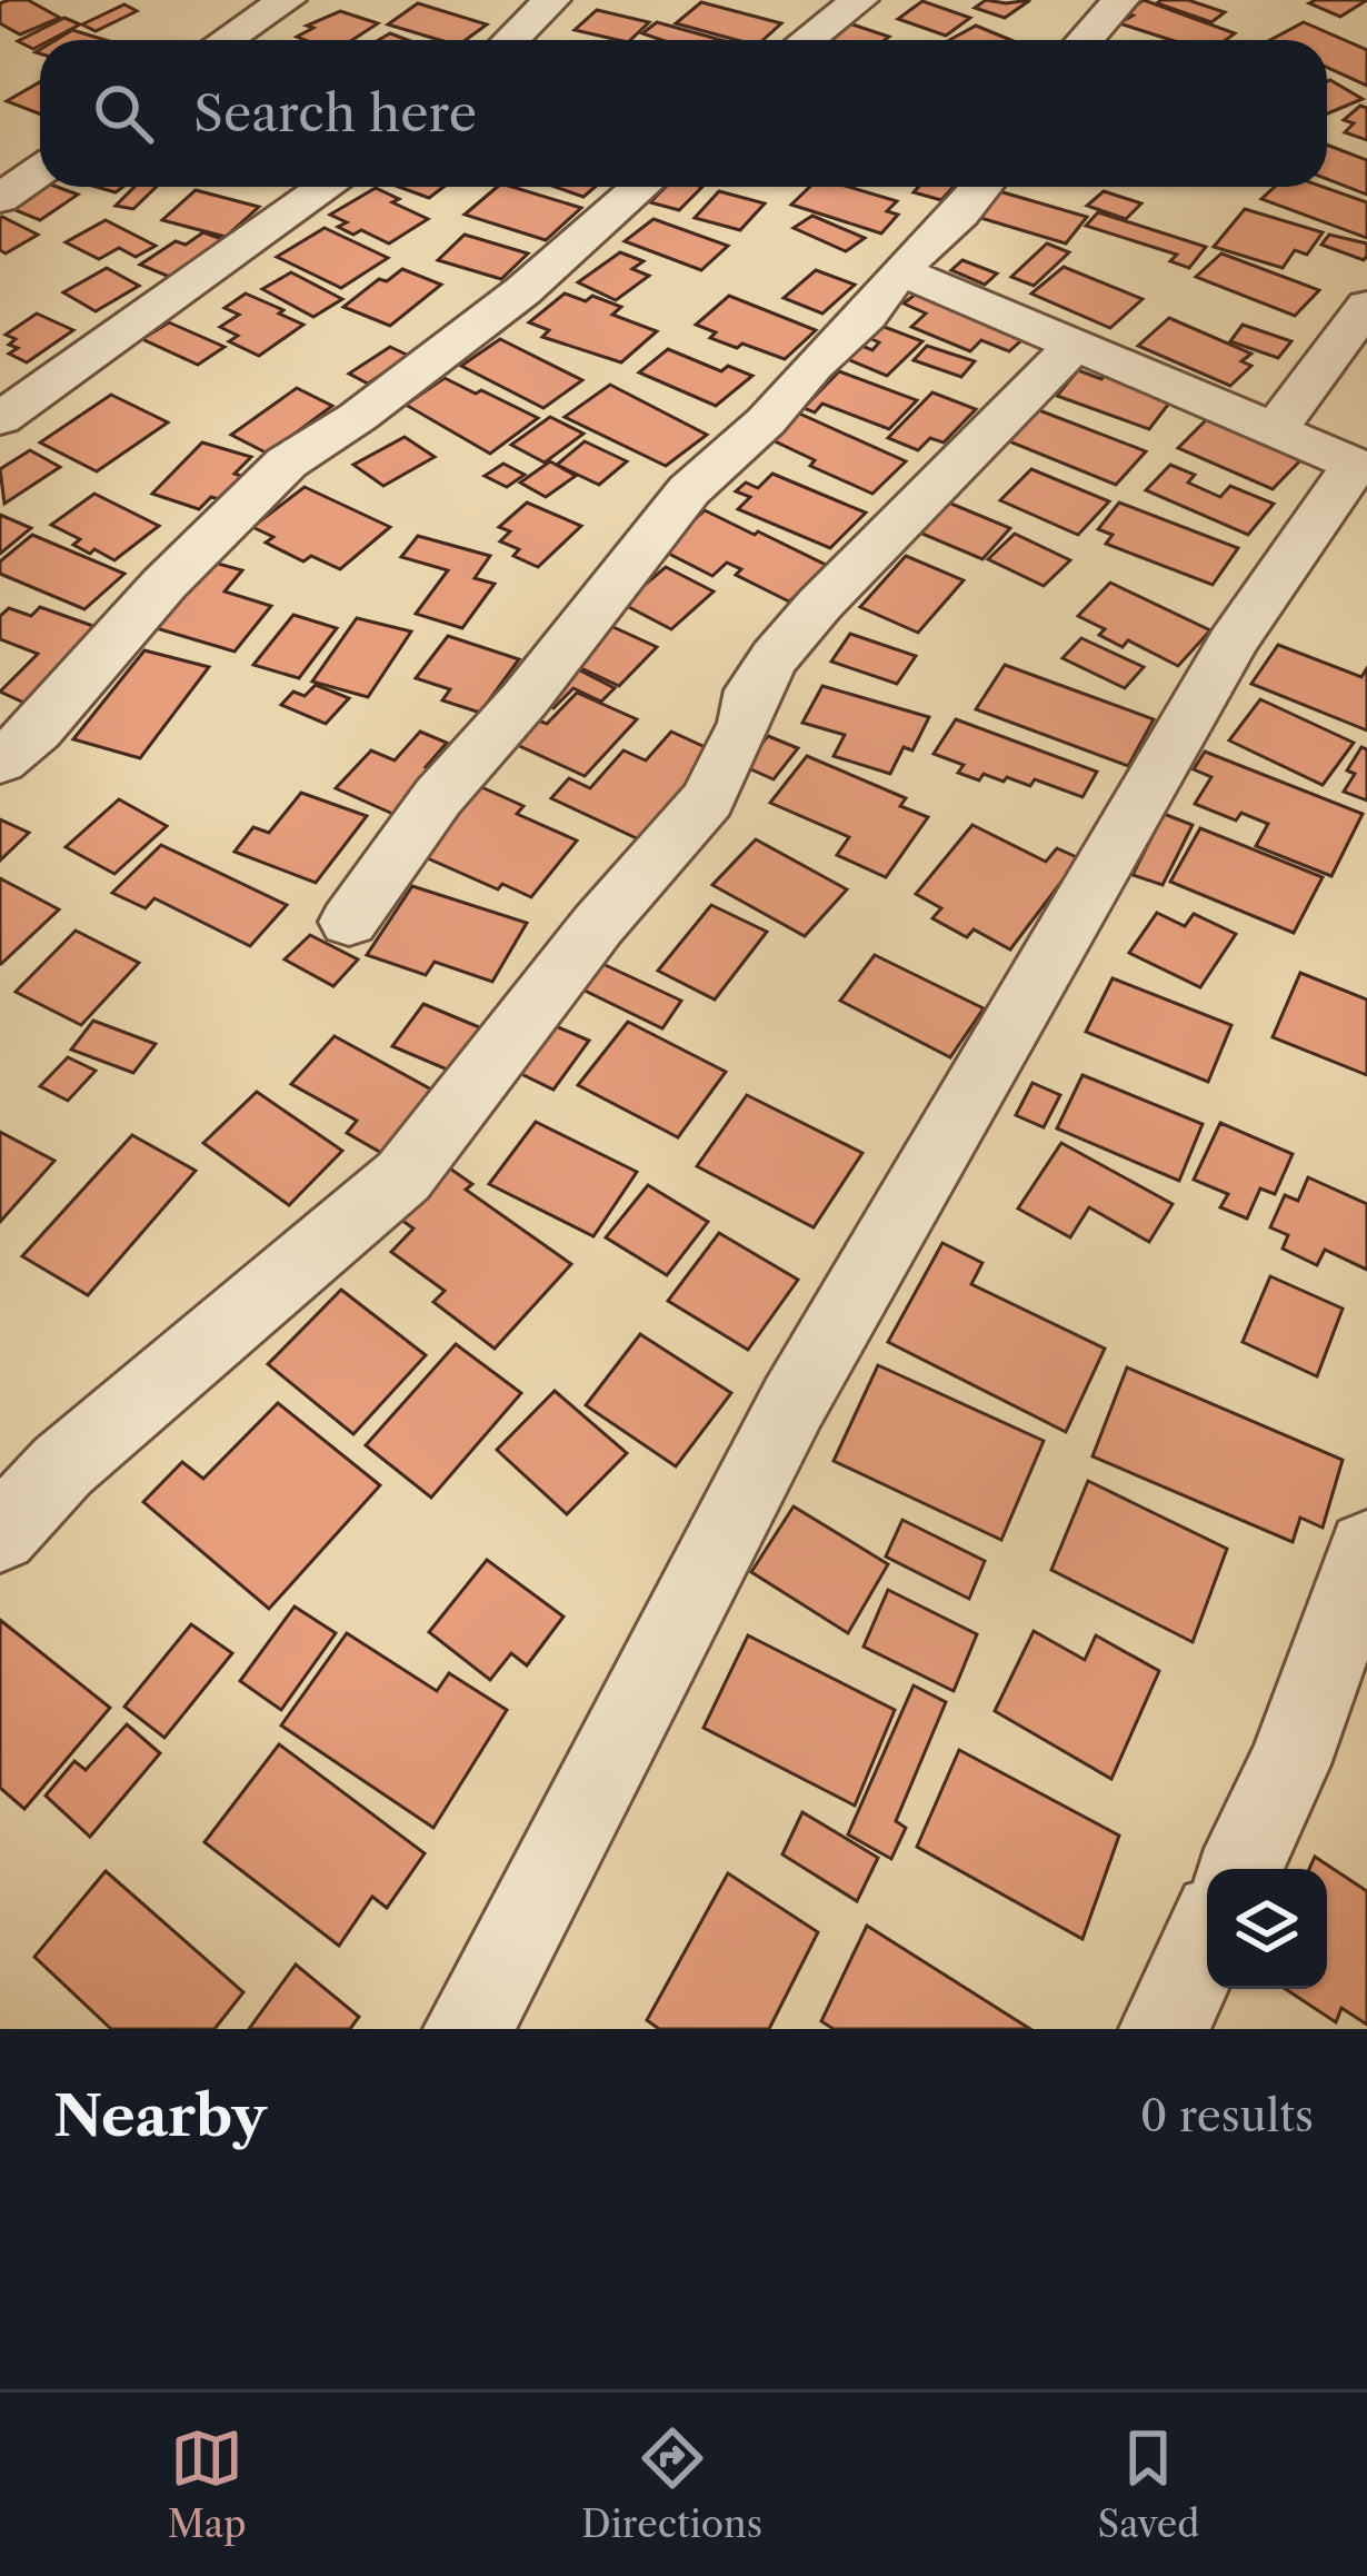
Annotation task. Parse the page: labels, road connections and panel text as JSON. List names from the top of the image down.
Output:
{
  "page": {
    "search": "Search here",
    "heading": ["Nearby", "0 results"],
    "nav": ["Map", "Directions", "Saved"]
  }
}
